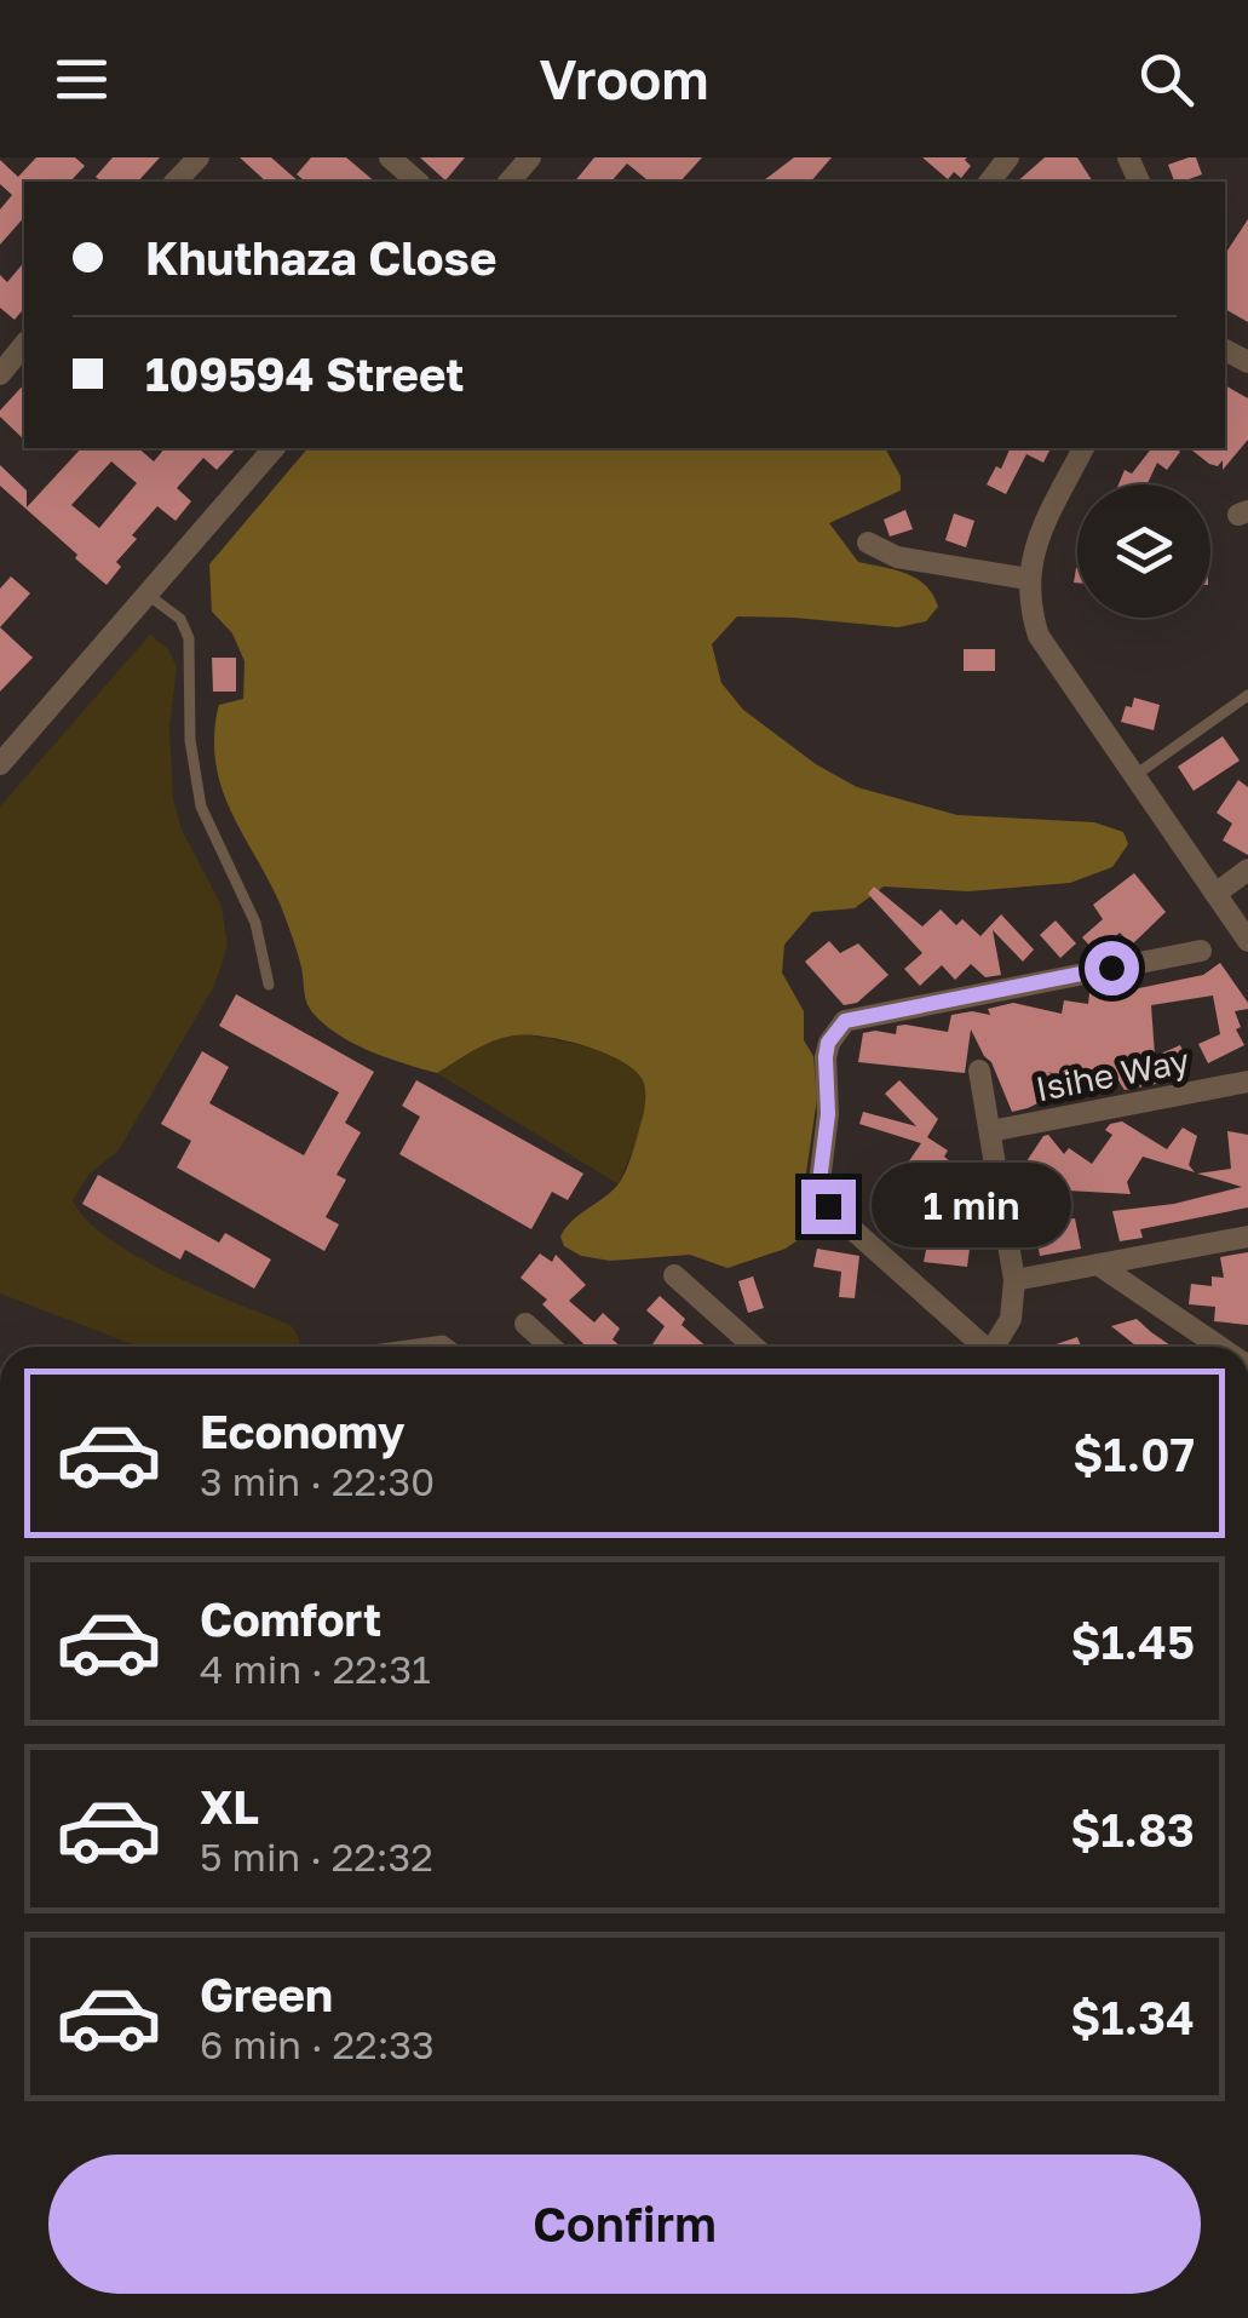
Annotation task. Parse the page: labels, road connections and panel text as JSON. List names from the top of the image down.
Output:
{
  "streets": {
    "street": ["Isihe Way"]
  },
  "page": {
    "header": "Vroom",
    "banner": ["Khuthaza Close", "109594 Street"],
    "bubble": "1 min",
    "list": [
      {
        "name": "Economy",
        "note": "3 min · 22:30",
        "value": "$1.07"
      },
      {
        "name": "Comfort",
        "note": "4 min · 22:31",
        "value": "$1.45"
      },
      {
        "name": "XL",
        "note": "5 min · 22:32",
        "value": "$1.83"
      },
      {
        "name": "Green",
        "note": "6 min · 22:33",
        "value": "$1.34"
      }
    ],
    "buttons": "Confirm"
  }
}
